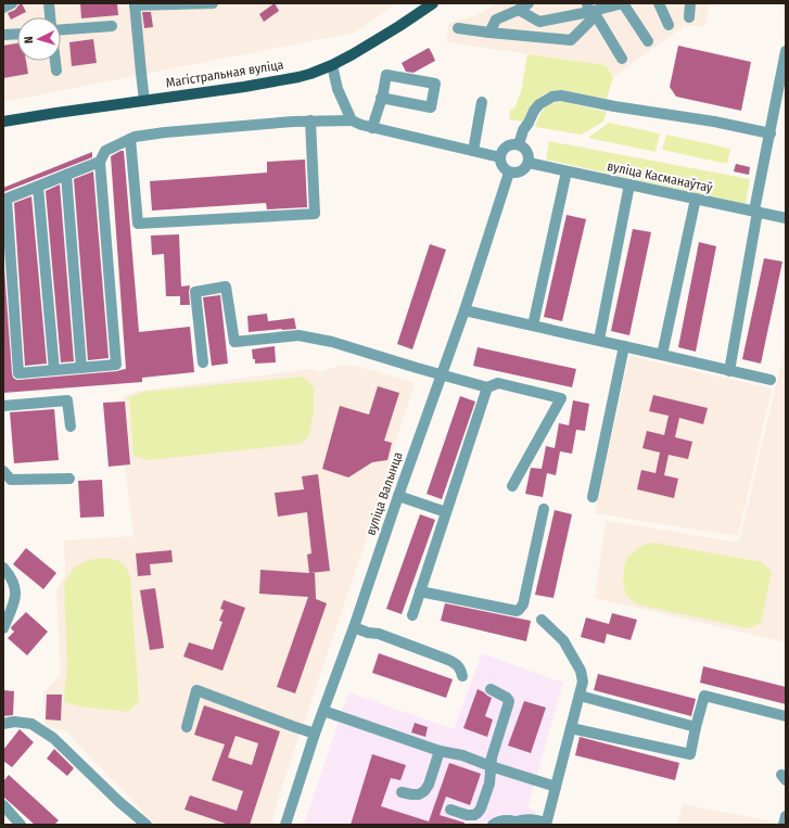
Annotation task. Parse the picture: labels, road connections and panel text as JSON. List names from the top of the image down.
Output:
{
  "streets": {
    "main road": ["Магістральная вуліца"],
    "street": ["вуліца Касманаўтаў", "вуліца Валынца"]
  },
  "crossings": [
    ["вуліца Касманаўтаў", "вуліца Валынца"]
  ],
  "north": "left"
}
